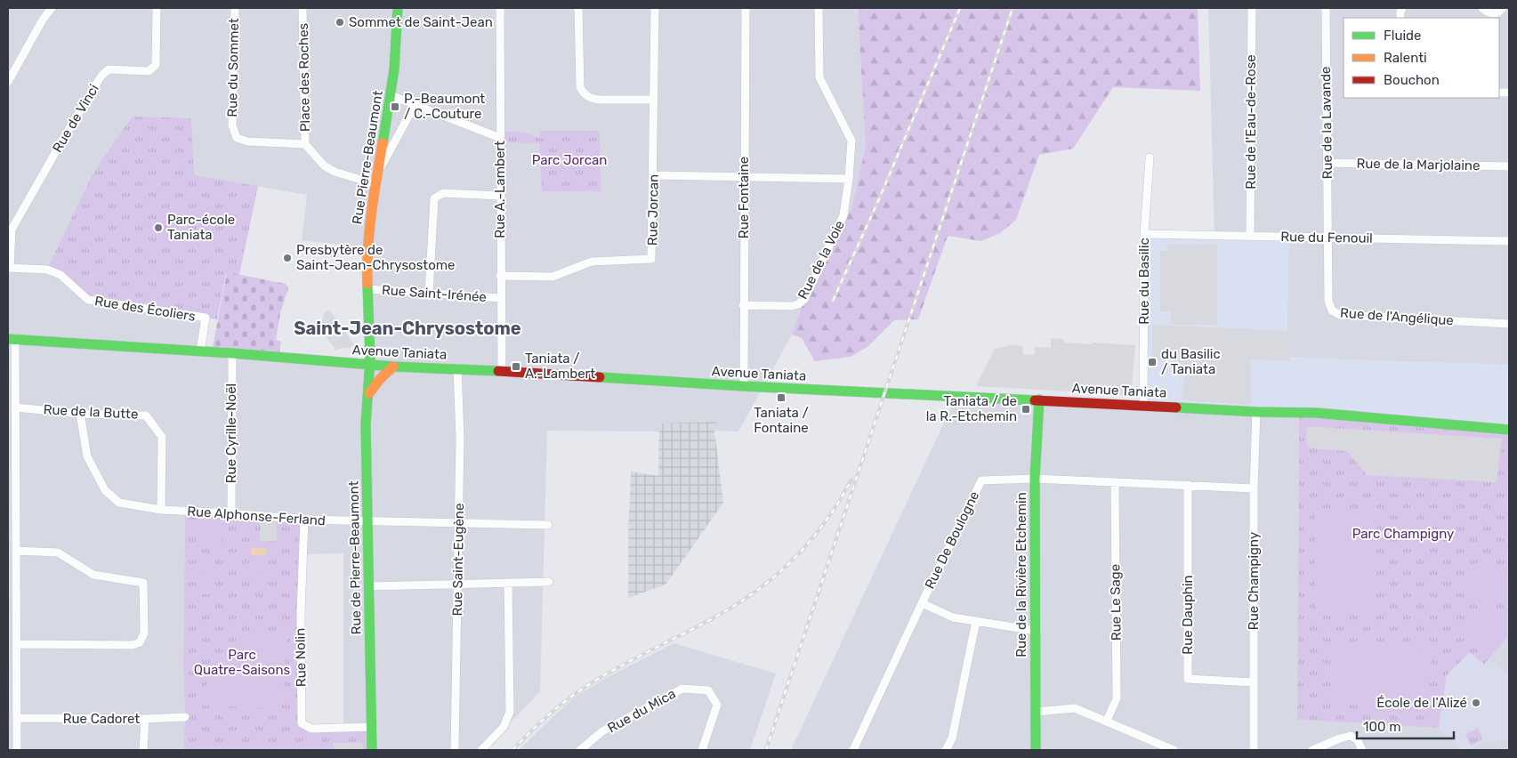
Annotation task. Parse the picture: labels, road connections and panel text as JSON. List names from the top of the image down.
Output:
{
  "streets": {
    "main road": [
      "Rue Pierre-Beaumont",
      "Avenue Taniata",
      "Rue de Pierre-Beaumont",
      "Rue de la Rivière Etchemin"
    ],
    "street": [
      "Rue du Sommet",
      "Place des Roches",
      "Rue de Vinci",
      "Rue de l'Eau-de-Rose",
      "Rue de la Lavande",
      "Rue de la Marjolaine",
      "Rue A.-Lambert",
      "Rue Fontaine",
      "Rue Jorcan",
      "Rue du Fenouil",
      "Rue de la Voie",
      "Rue du Basilic",
      "Rue Saint-Irénée",
      "Rue des Écoliers",
      "Rue de l'Angélique",
      "Rue de la Butte",
      "Rue Cyrille-Noël",
      "Rue Alphonse-Ferland",
      "Rue De Boulogne",
      "Rue Saint-Eugène",
      "Rue Champigny",
      "Rue Le Sage",
      "Rue Dauphin",
      "Rue Nolin",
      "Rue du Mica",
      "Rue Cadoret"
    ]
  },
  "crossings": [
    ["Rue du Sommet", "Place des Roches"],
    ["Place des Roches", "Rue Pierre-Beaumont"],
    ["Rue de Vinci", "Rue des Écoliers"],
    ["Rue de l'Eau-de-Rose", "Rue du Fenouil"],
    ["Rue de la Lavande", "Rue de la Marjolaine"],
    ["Rue de la Lavande", "Rue du Fenouil"],
    ["Rue de la Lavande", "Rue de l'Angélique"],
    ["Rue Pierre-Beaumont", "Rue Saint-Irénée"],
    ["Rue Pierre-Beaumont", "Avenue Taniata"],
    ["Rue Pierre-Beaumont", "Rue de Pierre-Beaumont"],
    ["Rue A.-Lambert", "Rue Jorcan"],
    ["Rue A.-Lambert", "Rue Saint-Irénée"],
    ["Rue A.-Lambert", "Avenue Taniata"],
    ["Rue Fontaine", "Rue de la Voie"],
    ["Rue Fontaine", "Avenue Taniata"],
    ["Rue du Fenouil", "Rue du Basilic"],
    ["Rue du Fenouil", "Rue de l'Angélique"],
    ["Rue du Basilic", "Avenue Taniata"],
    ["Rue des Écoliers", "Avenue Taniata"],
    ["Avenue Taniata", "Rue Cyrille-Noël"],
    ["Avenue Taniata", "Rue de Pierre-Beaumont"],
    ["Avenue Taniata", "Rue Saint-Eugène"],
    ["Avenue Taniata", "Rue de la Rivière Etchemin"],
    ["Avenue Taniata", "Rue Champigny"],
    ["Rue de la Butte", "Rue Alphonse-Ferland"],
    ["Rue Cyrille-Noël", "Rue Alphonse-Ferland"],
    ["Rue Alphonse-Ferland", "Rue de Pierre-Beaumont"],
    ["Rue Alphonse-Ferland", "Rue Saint-Eugène"],
    ["Rue Alphonse-Ferland", "Rue Nolin"],
    ["Rue De Boulogne", "Rue de la Rivière Etchemin"],
    ["Rue De Boulogne", "Rue Champigny"],
    ["Rue De Boulogne", "Rue Le Sage"],
    ["Rue De Boulogne", "Rue Dauphin"],
    ["Rue de Pierre-Beaumont", "Rue Nolin"],
    ["Rue Champigny", "Rue Dauphin"]
  ],
  "districts": ["Saint-Jean-Chrysostome"],
  "parks": ["Parc Jorcan", "Parc Champigny", "Parc Quatre-Saisons"],
  "places": {
    "other": [
      "Sommet de Saint-Jean",
      "Parc-école Taniata",
      "Presbytère de Saint-Jean-Chrysostome",
      "École de l'Alizé"
    ],
    "transit": [
      "P.-Beaumont / C.-Couture",
      "du Basilic / Taniata",
      "Taniata / A.-Lambert",
      "Taniata / Fontaine",
      "Taniata / de la R.-Etchemin"
    ]
  },
  "legend": ["Fluide", "Ralenti", "Bouchon"],
  "scale_bar": "100 m"
}
